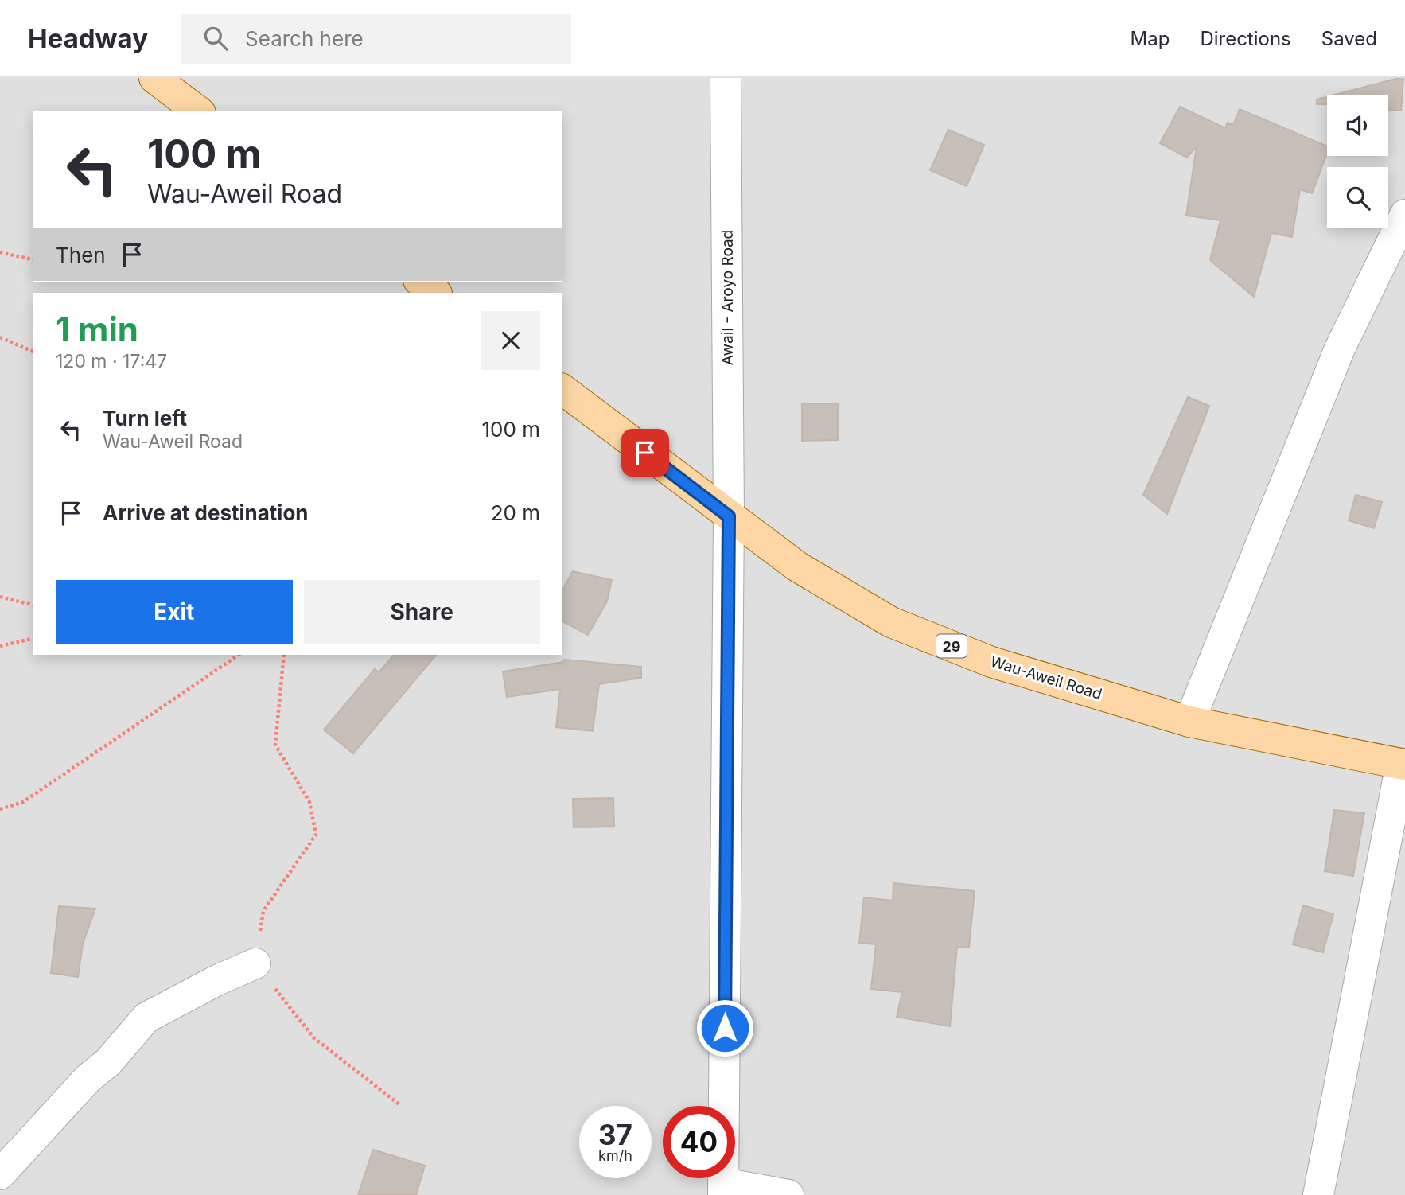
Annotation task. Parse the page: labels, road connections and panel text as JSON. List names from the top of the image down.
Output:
{
  "streets": {
    "main road": ["29", "Wau-Aweil Road"],
    "street": ["Awail - Aroyo Road"]
  },
  "crossings": [
    ["Awail - Aroyo Road", "Wau-Aweil Road"]
  ],
  "page": {
    "header": "Headway",
    "search": "Search here",
    "nav": ["Map", "Directions", "Saved"],
    "turn": ["100 m", "Wau-Aweil Road"],
    "then": "Then",
    "heading": ["1 min", "120 m · 17:47"],
    "list": [
      {
        "name": "Turn left",
        "note": "Wau-Aweil Road",
        "value": "100 m"
      },
      {
        "name": "Arrive at destination",
        "value": "20 m"
      }
    ],
    "buttons": ["Exit", "Share"],
    "speed": "37 km/h",
    "limit": "40"
  }
}
